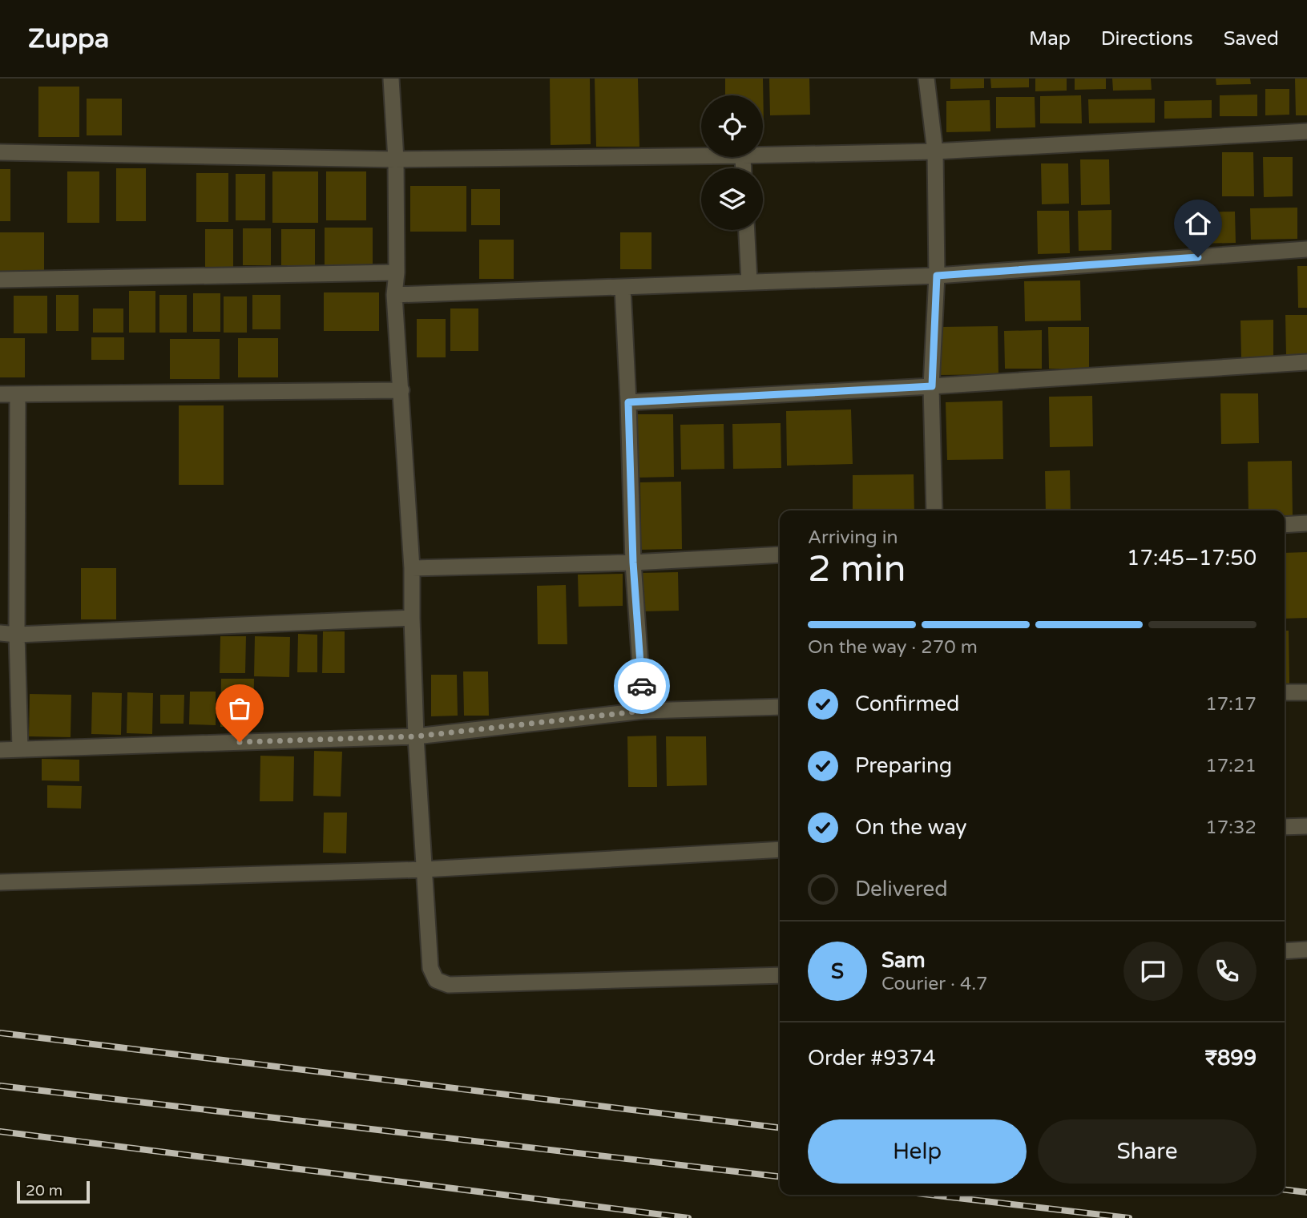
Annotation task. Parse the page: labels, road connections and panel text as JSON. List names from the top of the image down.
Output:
{
  "scale_bar": "20 m",
  "page": {
    "header": "Zuppa",
    "nav": ["Map", "Directions", "Saved"],
    "heading": ["2 min", "Arriving in", "17:45–17:50"],
    "panel": [
      "Sam",
      "Courier · 4.7",
      "Order #9374",
      "₹899"
    ],
    "bar": "On the way · 270 m",
    "list": [
      ["Confirmed", "17:17"],
      ["Preparing", "17:21"],
      ["On the way", "17:32"],
      "Delivered"
    ],
    "round": "S",
    "buttons": ["Help", "Share"],
    "scale": "20 m"
  }
}
